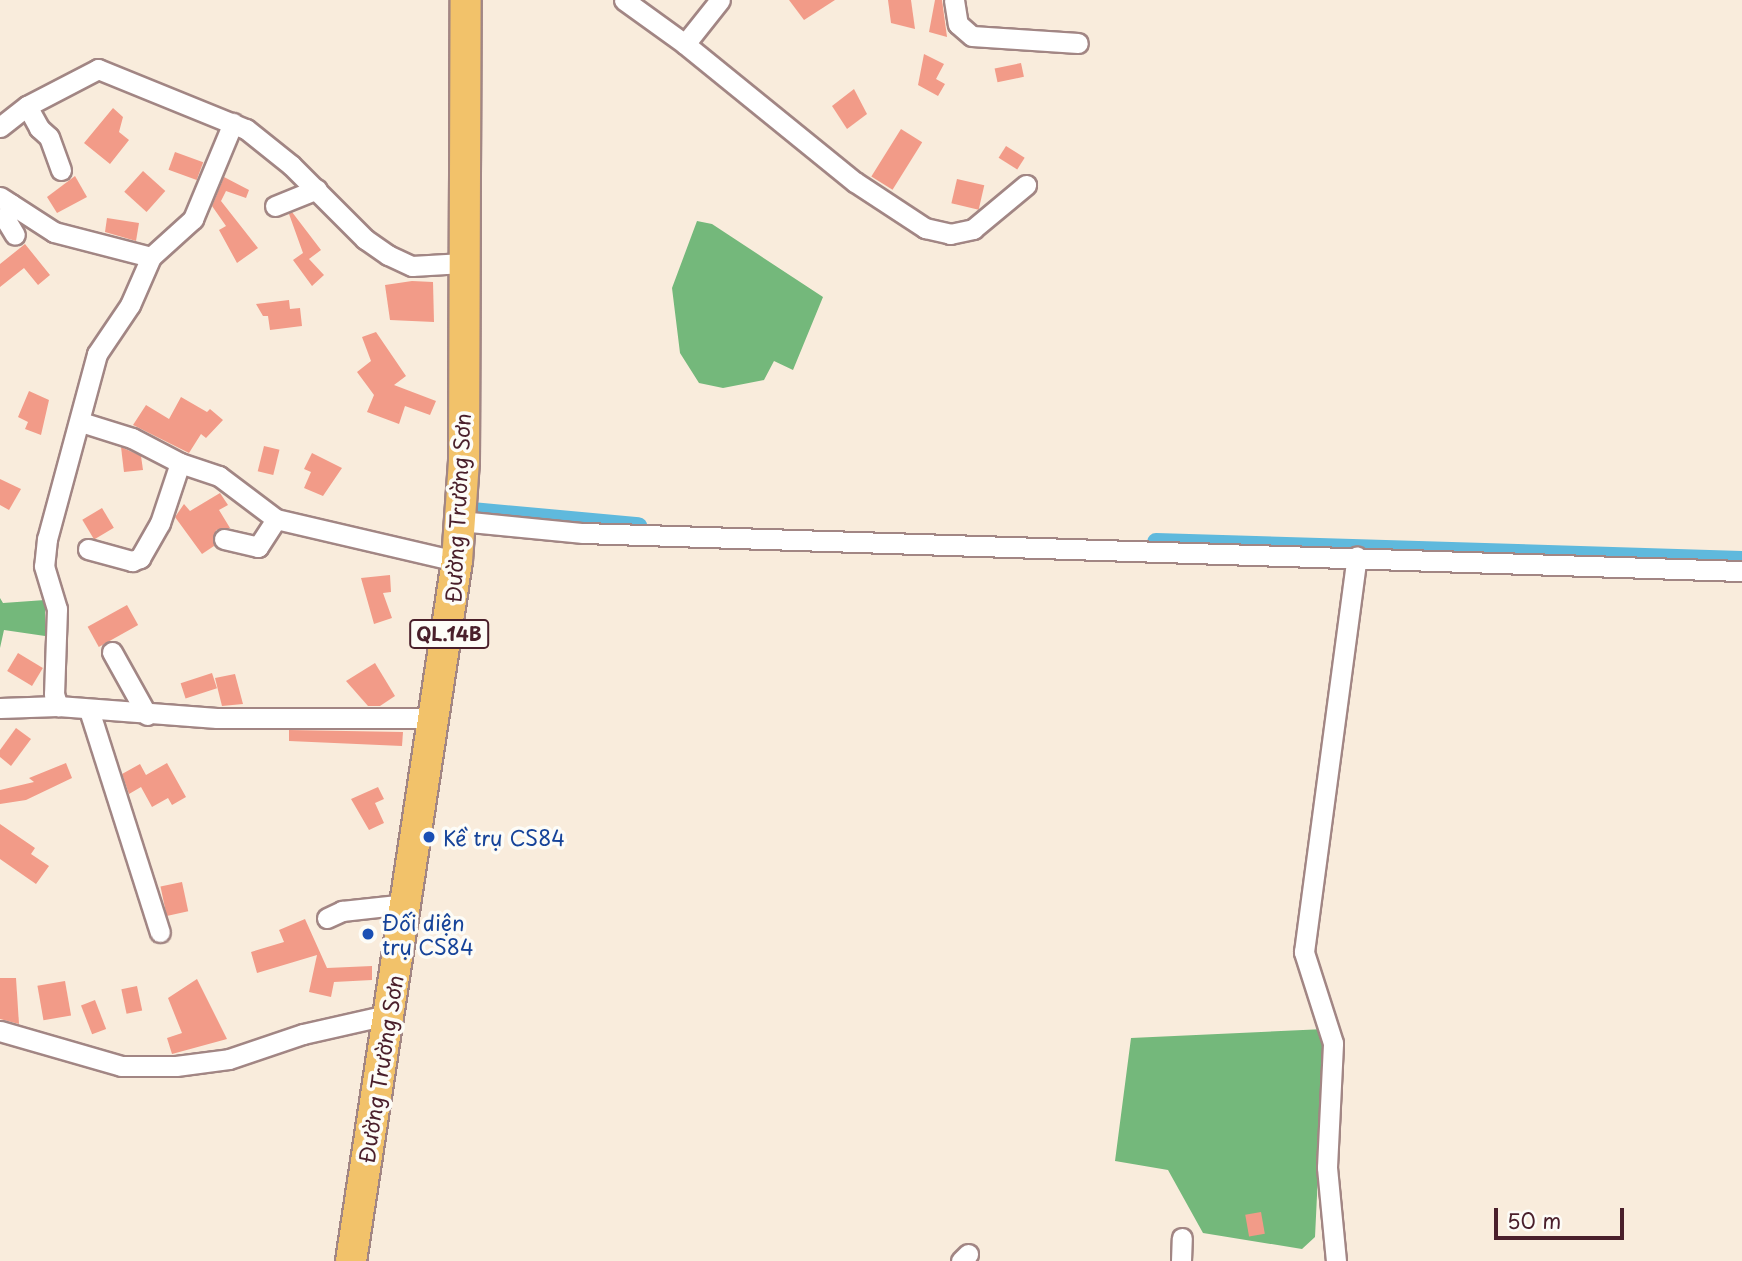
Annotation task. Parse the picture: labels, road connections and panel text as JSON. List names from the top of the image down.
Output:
{
  "streets": {
    "highway": ["Đường Trường Sơn", "QL.14B"]
  },
  "places": ["Kề trụ CS84", "Đối diện trụ CS84"],
  "scale_bar": "50 m"
}
